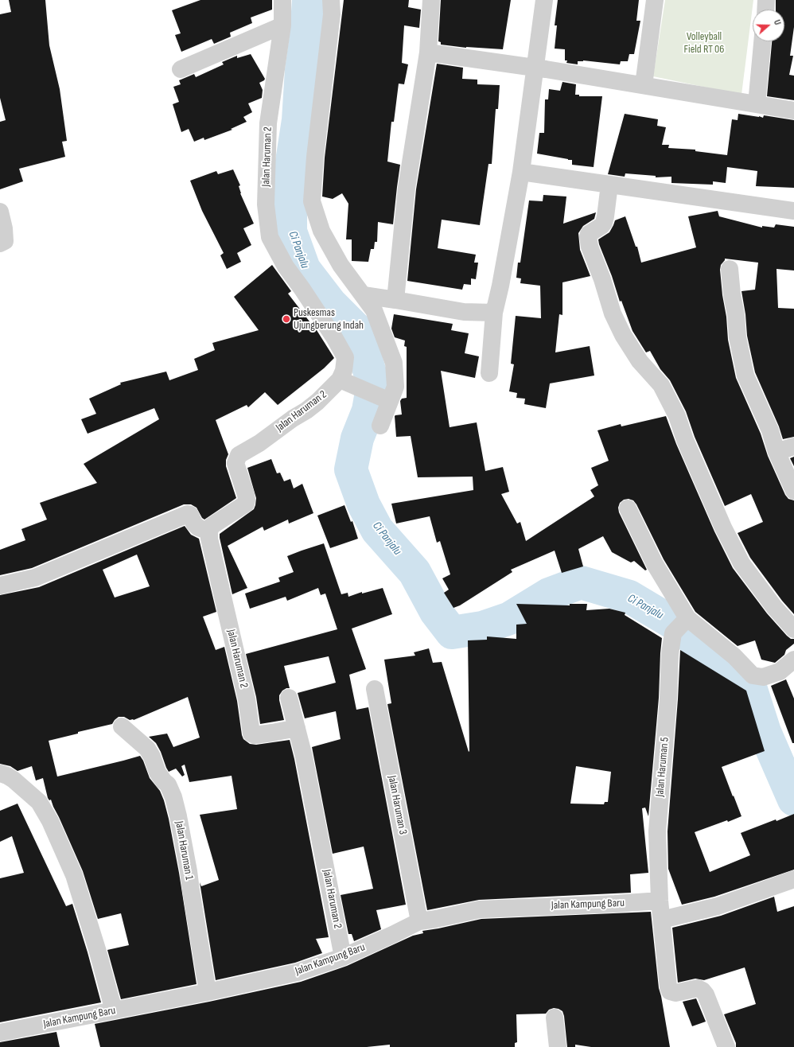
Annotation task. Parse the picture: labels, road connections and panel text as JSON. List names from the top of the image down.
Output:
{
  "streets": {
    "street": [
      "Jalan Haruman 2",
      "Jalan Haruman 5",
      "Jalan Haruman 3",
      "Jalan Haruman 1",
      "Jalan Kampung Baru"
    ]
  },
  "crossings": [
    ["Jalan Haruman 2", "Jalan Kampung Baru"],
    ["Jalan Haruman 5", "Jalan Kampung Baru"],
    ["Jalan Haruman 3", "Jalan Kampung Baru"],
    ["Jalan Haruman 1", "Jalan Kampung Baru"]
  ],
  "water": ["Ci Panjalu"],
  "parks": ["Volleyball Field RT 06"],
  "places": ["Puskesmas Ujungberung Indah"],
  "north": "right"
}
